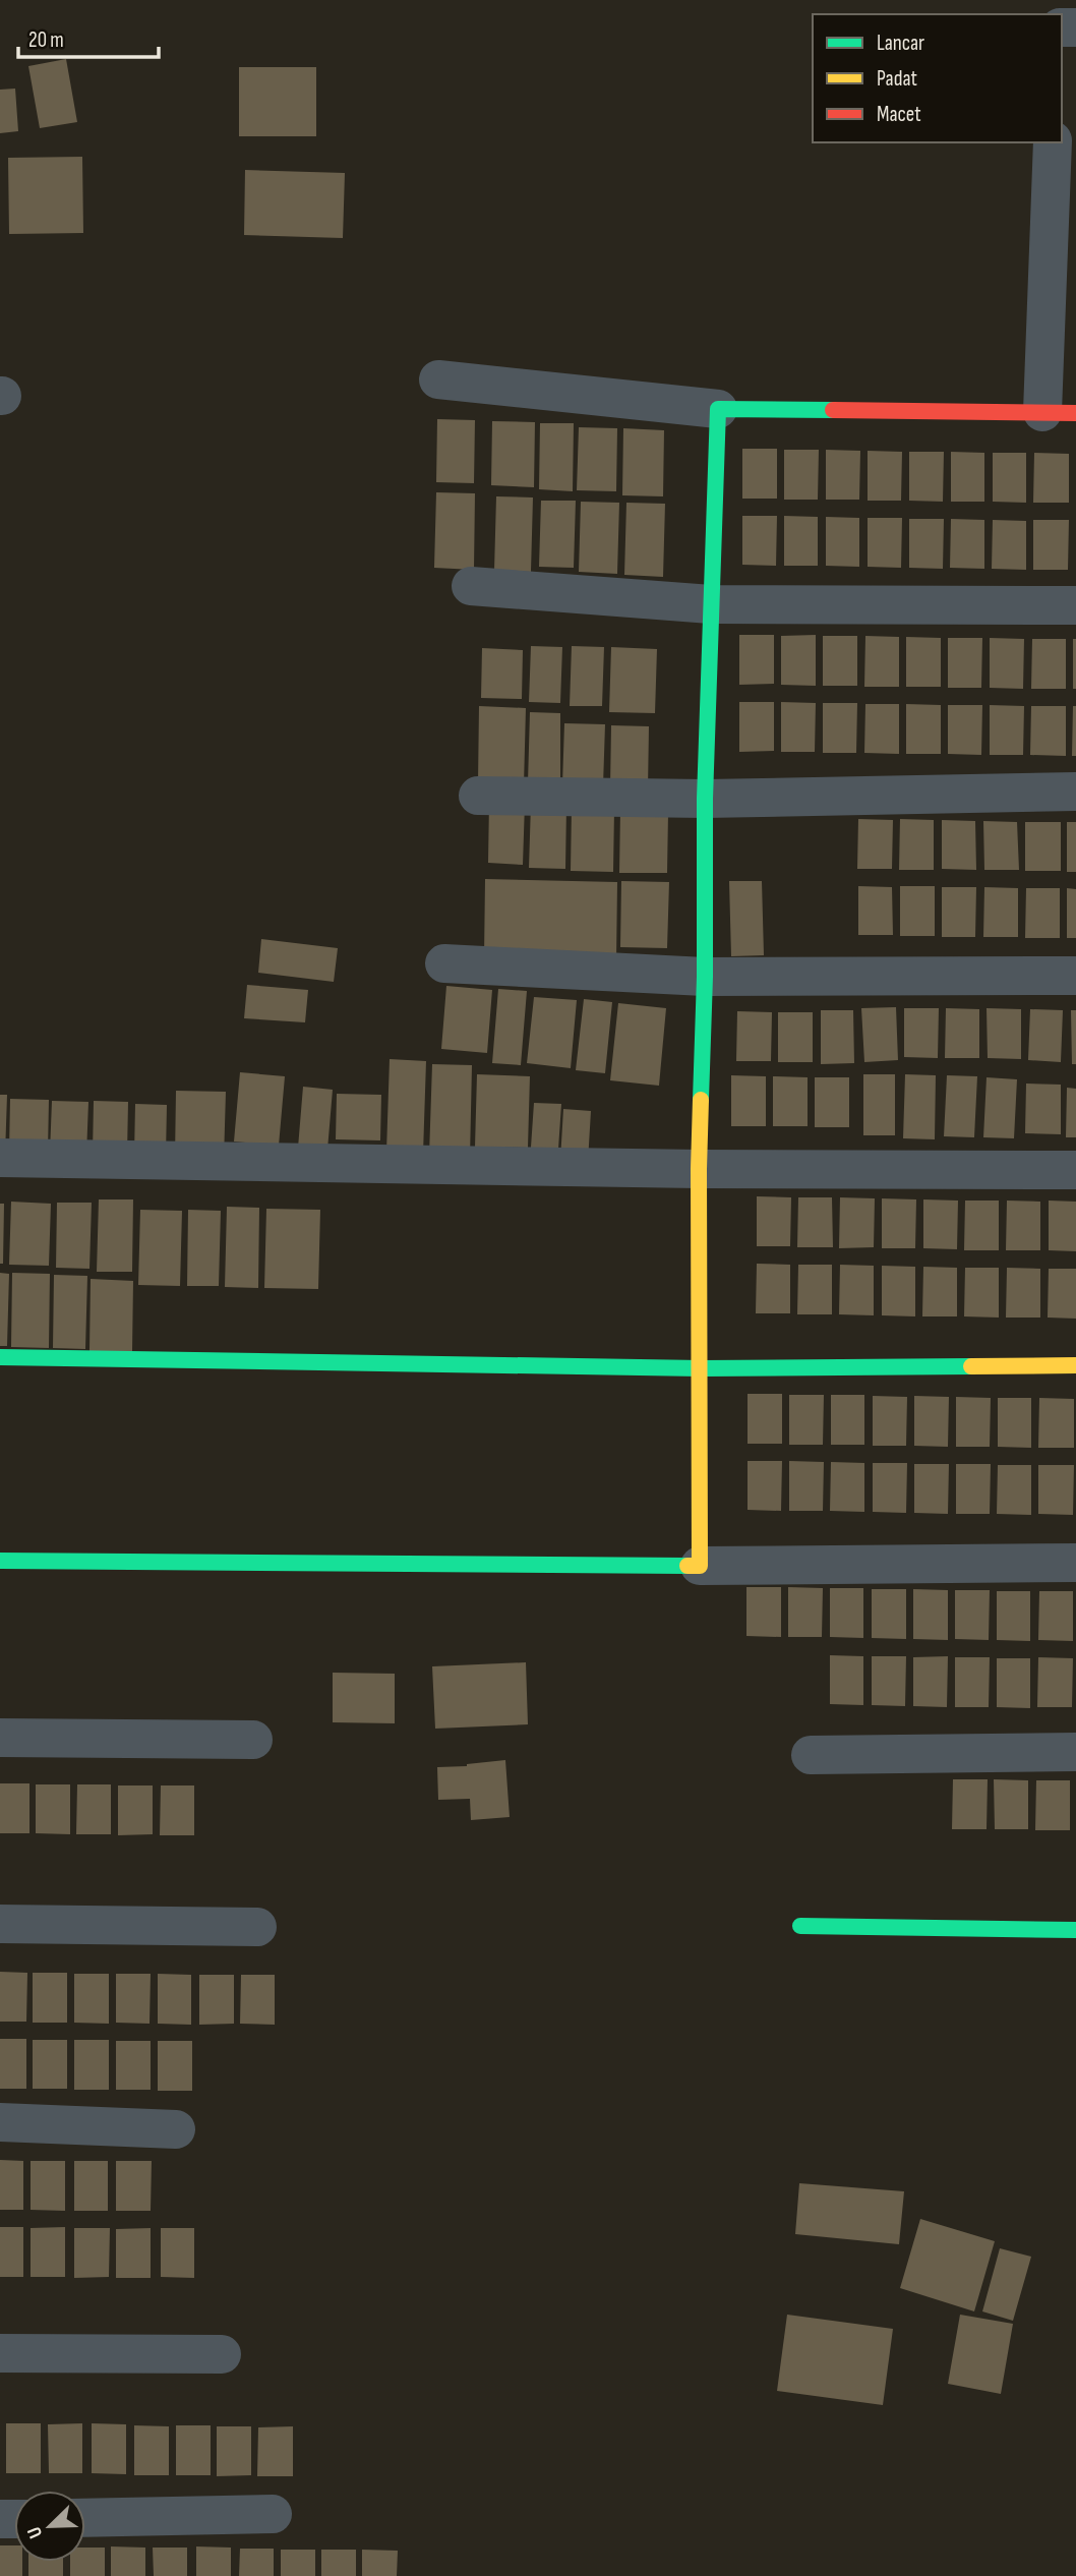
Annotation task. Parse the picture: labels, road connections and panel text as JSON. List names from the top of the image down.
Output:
{
  "legend": ["Lancar", "Padat", "Macet"],
  "scale_bar": "20 m",
  "north": "bottom left"
}
